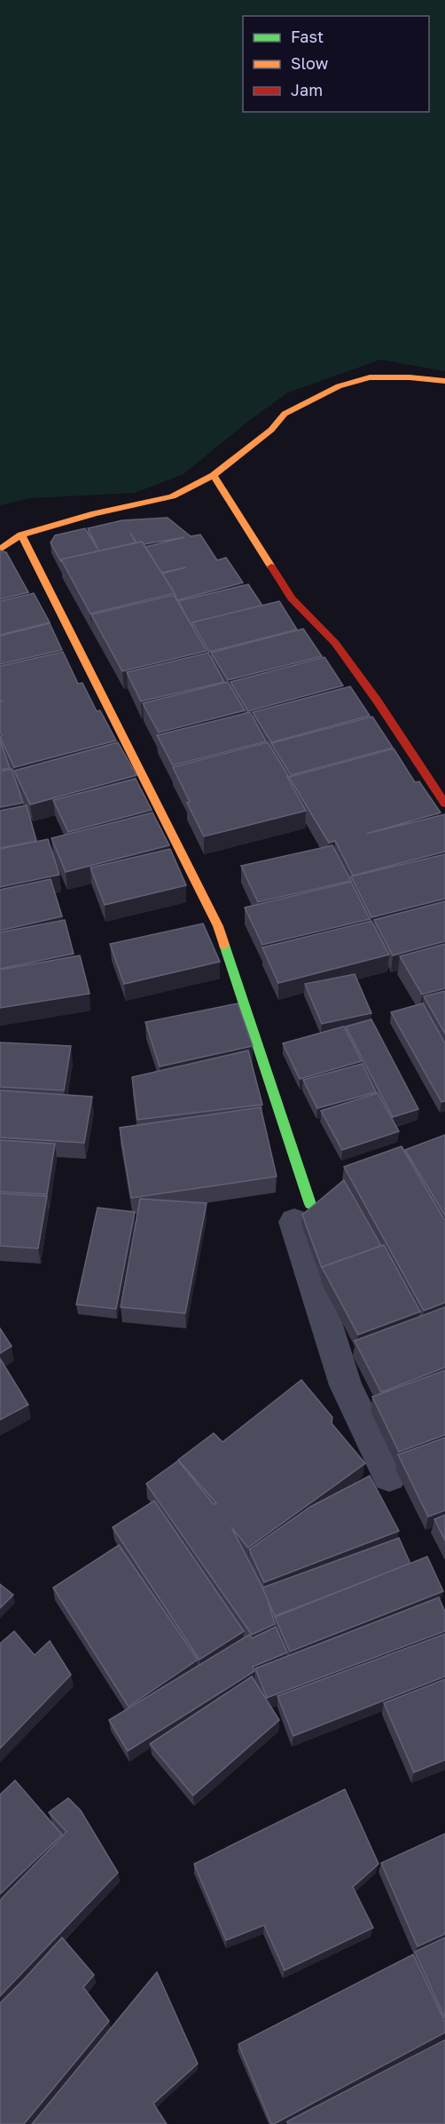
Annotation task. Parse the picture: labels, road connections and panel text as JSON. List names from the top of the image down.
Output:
{
  "legend": ["Fast", "Slow", "Jam"]
}
